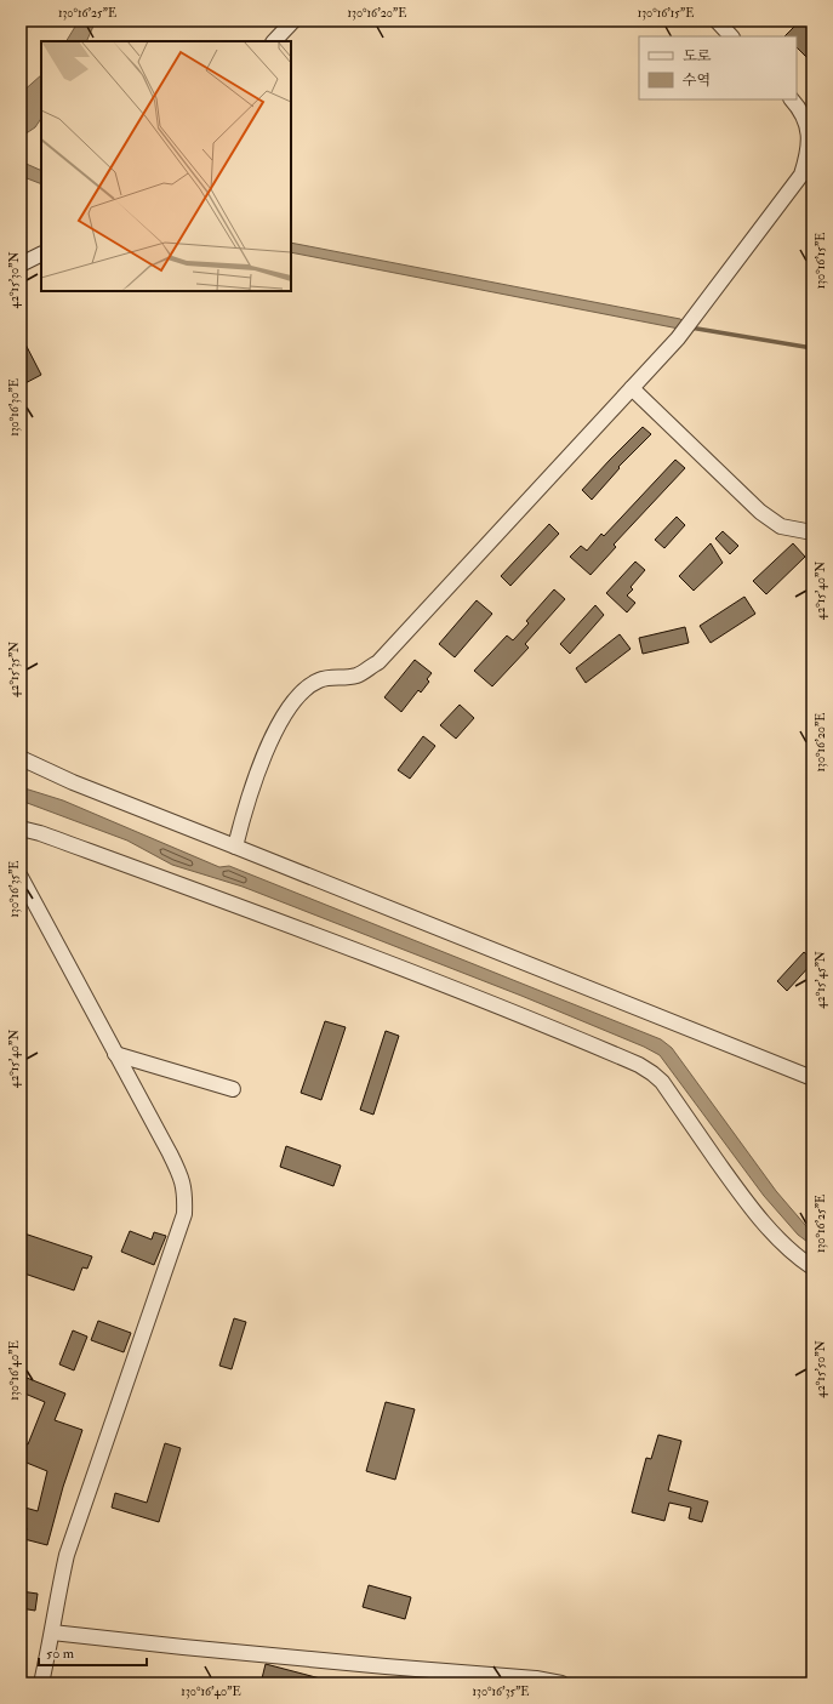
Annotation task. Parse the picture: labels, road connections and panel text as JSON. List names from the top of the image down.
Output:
{
  "legend": ["도로", "수역"],
  "scale_bar": "50 m",
  "coordinates": [
    "130°16'25\"E",
    "130°16'20\"E",
    "130°16'15\"E",
    "42°15'30\"N",
    "130°16'30\"E",
    "42°15'40\"N",
    "42°15'35\"N",
    "130°16'35\"E",
    "42°15'45\"N",
    "42°15'50\"N",
    "130°16'40\"E"
  ]
}
